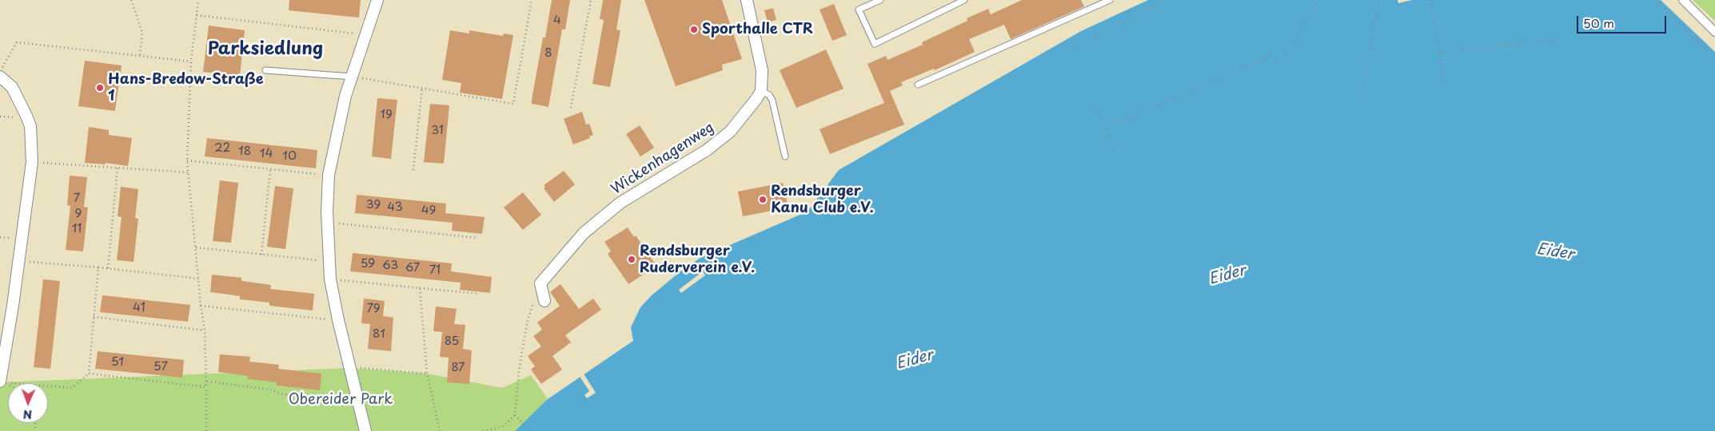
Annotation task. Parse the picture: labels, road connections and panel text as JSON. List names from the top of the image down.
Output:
{
  "streets": {
    "street": ["Wickenhagenweg"]
  },
  "districts": ["Parksiedlung"],
  "water": ["Eider"],
  "parks": ["Obereider Park"],
  "places": [
    "Sporthalle CTR",
    "Hans-Bredow-Straße 1",
    "Rendsburger Kanu Club e.V.",
    "Rendsburger Ruderverein e.V."
  ],
  "house_numbers": [
    "4",
    "8",
    "19",
    "31",
    "22",
    "18",
    "14",
    "10",
    "7",
    "39",
    "43",
    "49",
    "9",
    "11",
    "59",
    "63",
    "67",
    "71",
    "41",
    "79",
    "81",
    "85",
    "51",
    "57",
    "87"
  ],
  "scale_bar": "50 m",
  "north": "bottom"
}
